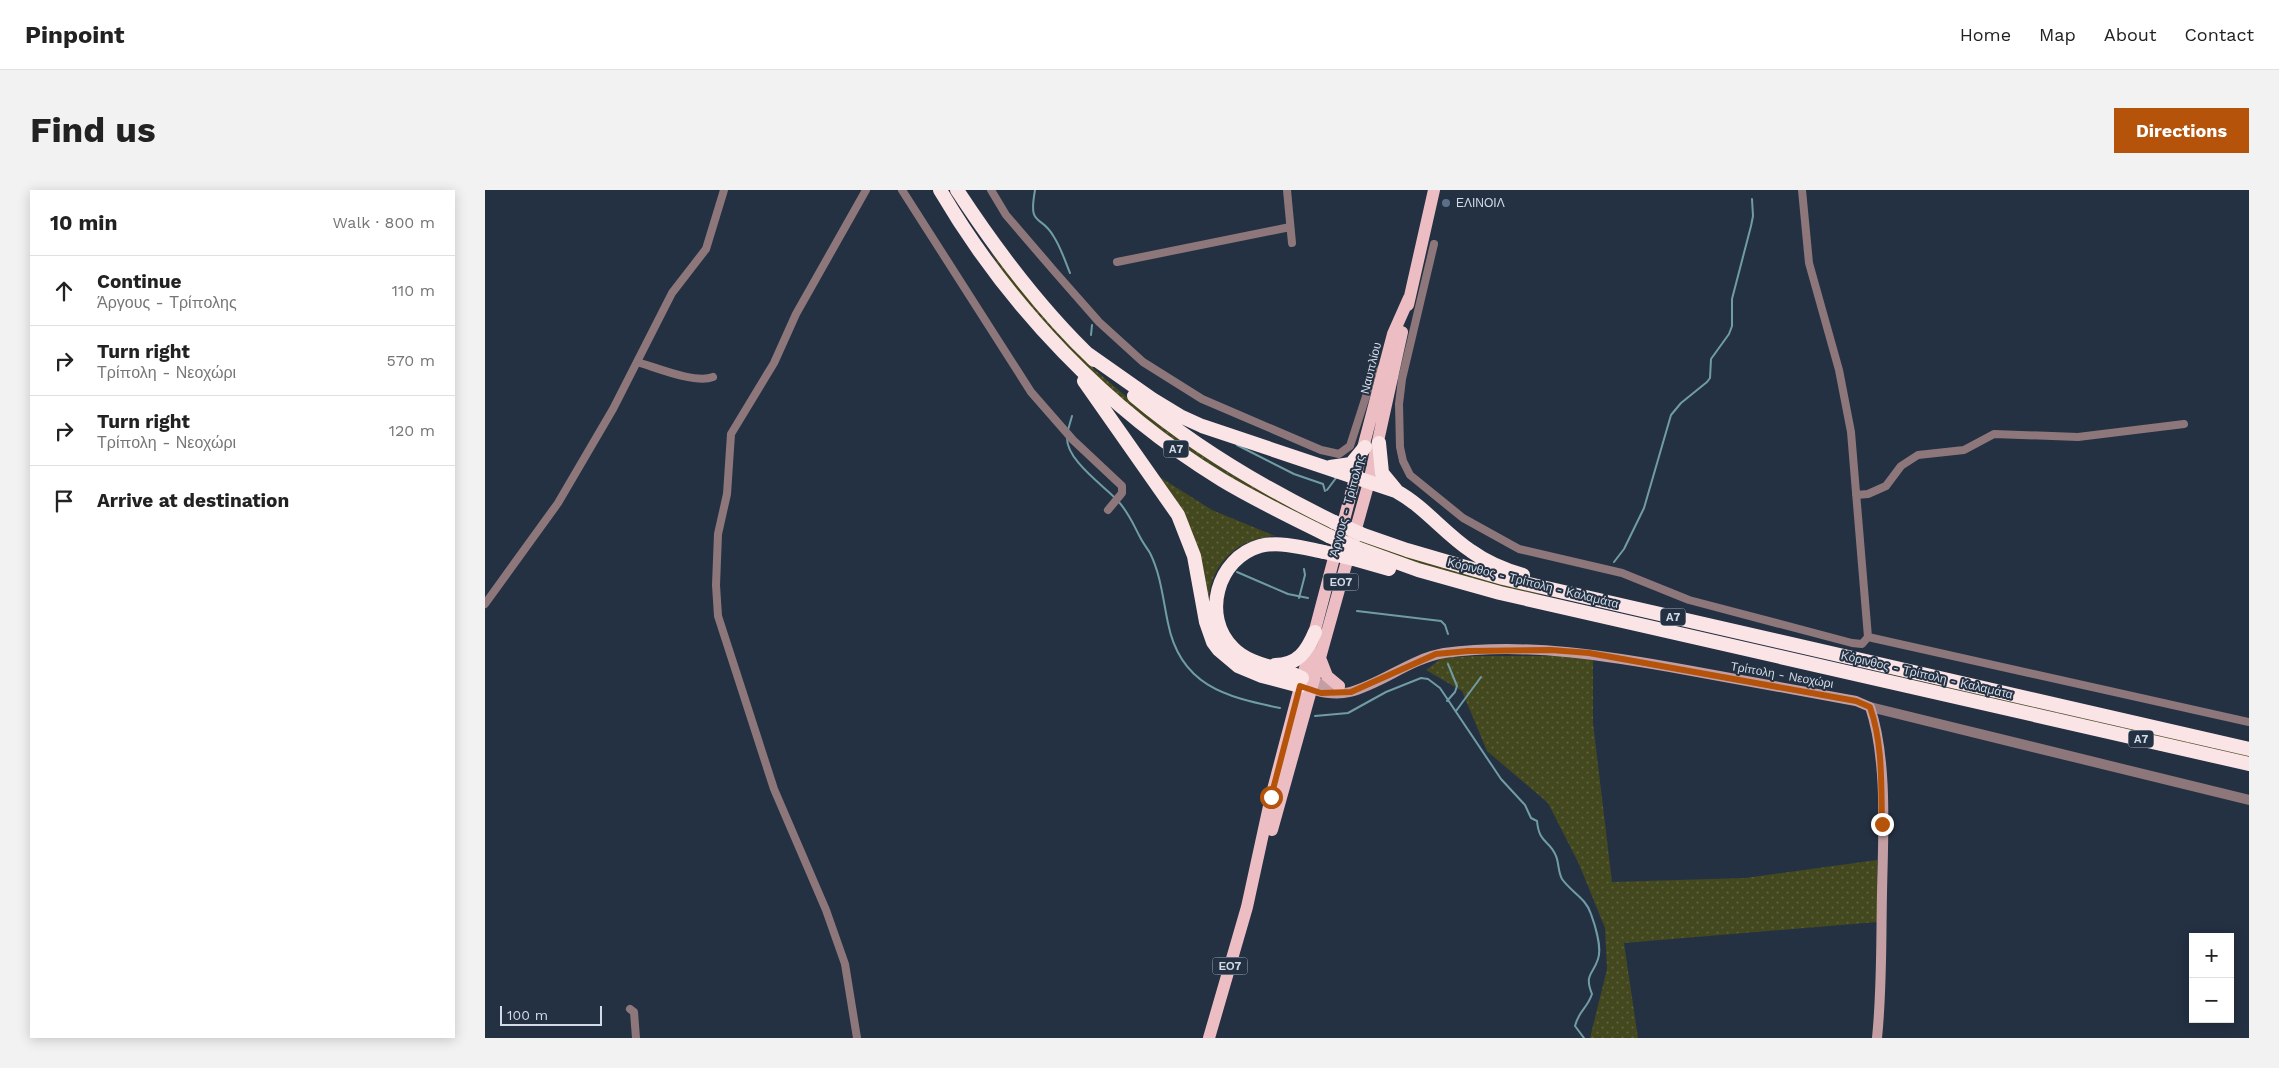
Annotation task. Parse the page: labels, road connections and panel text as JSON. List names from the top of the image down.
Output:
{
  "streets": {
    "highway": ["Α7", "Κόρινθος - Τρίπολη - Καλαμάτα"],
    "main road": [
      "Ναυπλίου",
      "Άργους - Τρίπολης",
      "ΕΟ7",
      "Τρίπολη - Νεοχώρι"
    ]
  },
  "crossings": [
    ["Ναυπλίου", "Άργους - Τρίπολης"],
    ["Άργους - Τρίπολης", "Τρίπολη - Νεοχώρι"]
  ],
  "places": ["ΕΛΙΝΟΙΛ"],
  "scale_bar": "100 m",
  "page": {
    "header": "Pinpoint",
    "nav": [
      "Home",
      "Map",
      "About",
      "Contact"
    ],
    "buttons": "Directions",
    "title": "Find us",
    "heading": ["10 min", "Walk · 800 m"],
    "list": [
      ["Continue", "Άργους - Τρίπολης", "110 m"],
      ["Turn right", "Τρίπολη - Νεοχώρι", "570 m"],
      ["Turn right", "Τρίπολη - Νεοχώρι", "120 m"],
      "Arrive at destination"
    ],
    "map_buttons": ["+", "−"],
    "scale": "100 m"
  }
}
